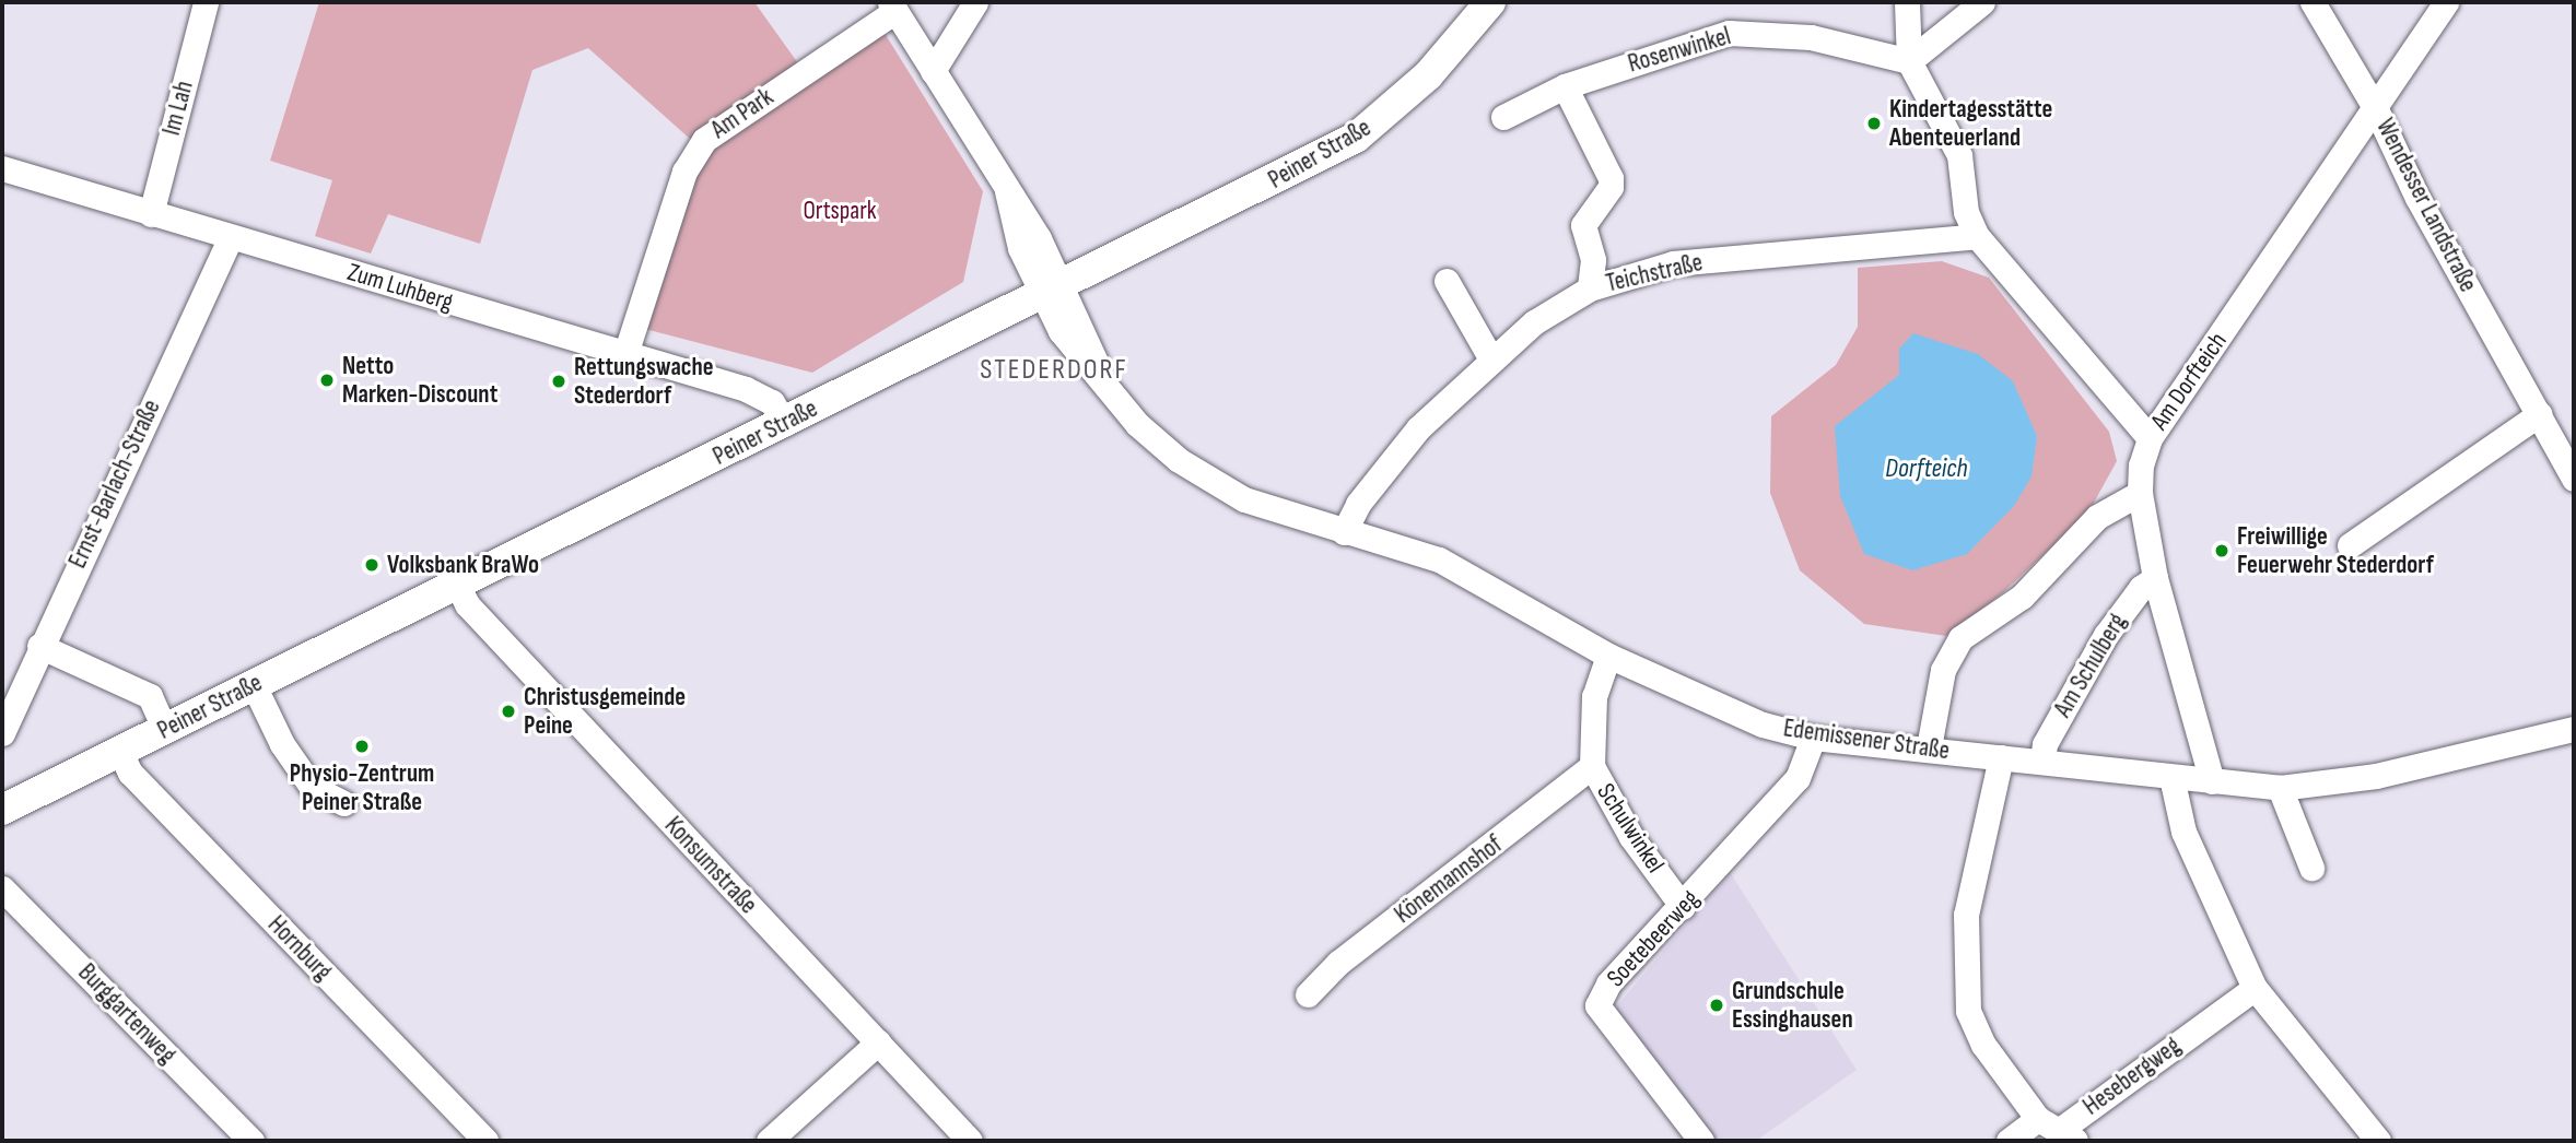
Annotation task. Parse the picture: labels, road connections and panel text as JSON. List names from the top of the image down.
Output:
{
  "streets": {
    "main road": ["Peiner Straße"],
    "street": [
      "Rosenwinkel",
      "Im Lah",
      "Am Park",
      "Wendesser Landstraße",
      "Teichstraße",
      "Zum Luhberg",
      "Am Dorfteich",
      "Ernst-Barlach-Straße",
      "Am Schulberg",
      "Edemissener Straße",
      "Schulwinkel",
      "Konsumstraße",
      "Könemannshof",
      "Soetebeerweg",
      "Hornburg",
      "Burggartenweg",
      "Hesebergweg"
    ]
  },
  "crossings": [
    ["Im Lah", "Zum Luhberg"],
    ["Am Park", "Peiner Straße"],
    ["Am Park", "Zum Luhberg"],
    ["Am Park", "Edemissener Straße"],
    ["Peiner Straße", "Zum Luhberg"],
    ["Peiner Straße", "Edemissener Straße"],
    ["Peiner Straße", "Konsumstraße"],
    ["Peiner Straße", "Hornburg"],
    ["Wendesser Landstraße", "Am Dorfteich"],
    ["Teichstraße", "Edemissener Straße"],
    ["Zum Luhberg", "Ernst-Barlach-Straße"],
    ["Am Dorfteich", "Am Schulberg"],
    ["Am Dorfteich", "Edemissener Straße"],
    ["Am Schulberg", "Edemissener Straße"],
    ["Edemissener Straße", "Schulwinkel"],
    ["Edemissener Straße", "Soetebeerweg"],
    ["Schulwinkel", "Könemannshof"],
    ["Schulwinkel", "Soetebeerweg"]
  ],
  "districts": ["STEDERDORF"],
  "water": ["Dorfteich"],
  "parks": ["Ortspark"],
  "places": [
    "Kindertagesstätte Abenteuerland",
    "Netto Marken-Discount",
    "Rettungswache Stederdorf",
    "Freiwillige Feuerwehr Stederdorf",
    "Volksbank BraWo",
    "Christusgemeinde Peine",
    "Physio-Zentrum Peiner Straße",
    "Grundschule Essinghausen"
  ]
}
